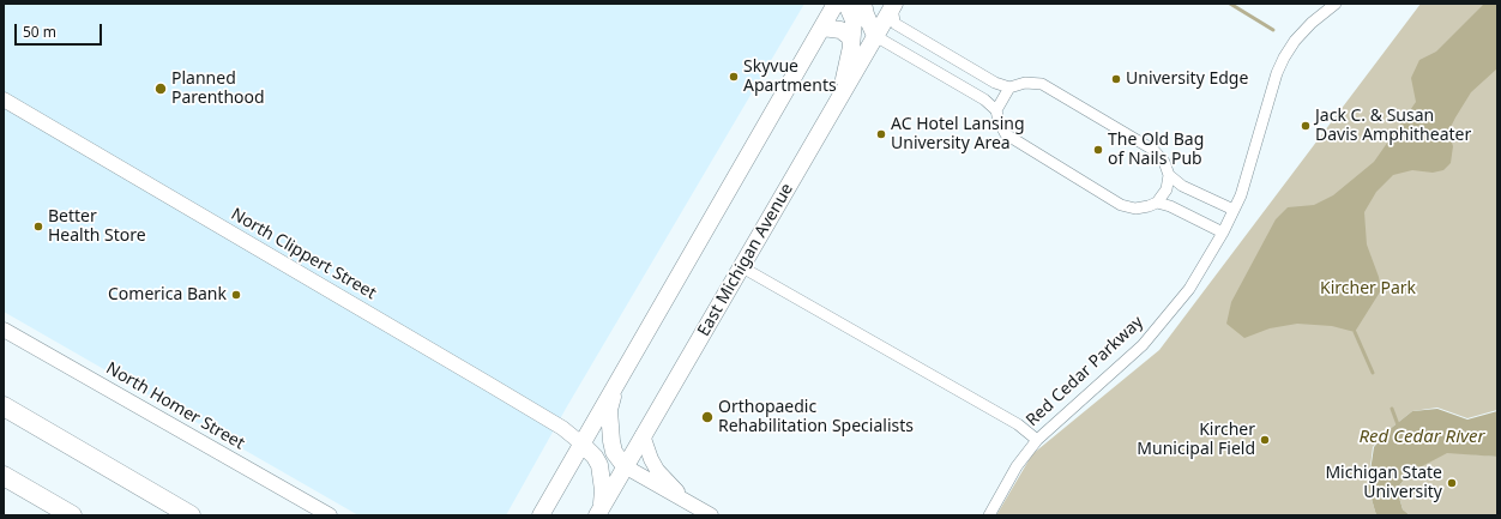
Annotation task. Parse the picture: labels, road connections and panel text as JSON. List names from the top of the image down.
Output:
{
  "streets": {
    "main road": ["East Michigan Avenue"],
    "street": ["North Clippert Street", "Red Cedar Parkway", "North Homer Street"]
  },
  "water": ["Red Cedar River"],
  "parks": ["Kircher Park"],
  "places": [
    "Skyvue Apartments",
    "University Edge",
    "Planned Parenthood",
    "Jack C. & Susan Davis Amphitheater",
    "AC Hotel Lansing University Area",
    "The Old Bag of Nails Pub",
    "Better Health Store",
    "Comerica Bank",
    "Orthopaedic Rehabilitation Specialists",
    "Kircher Municipal Field",
    "Michigan State University"
  ],
  "scale_bar": "50 m"
}
